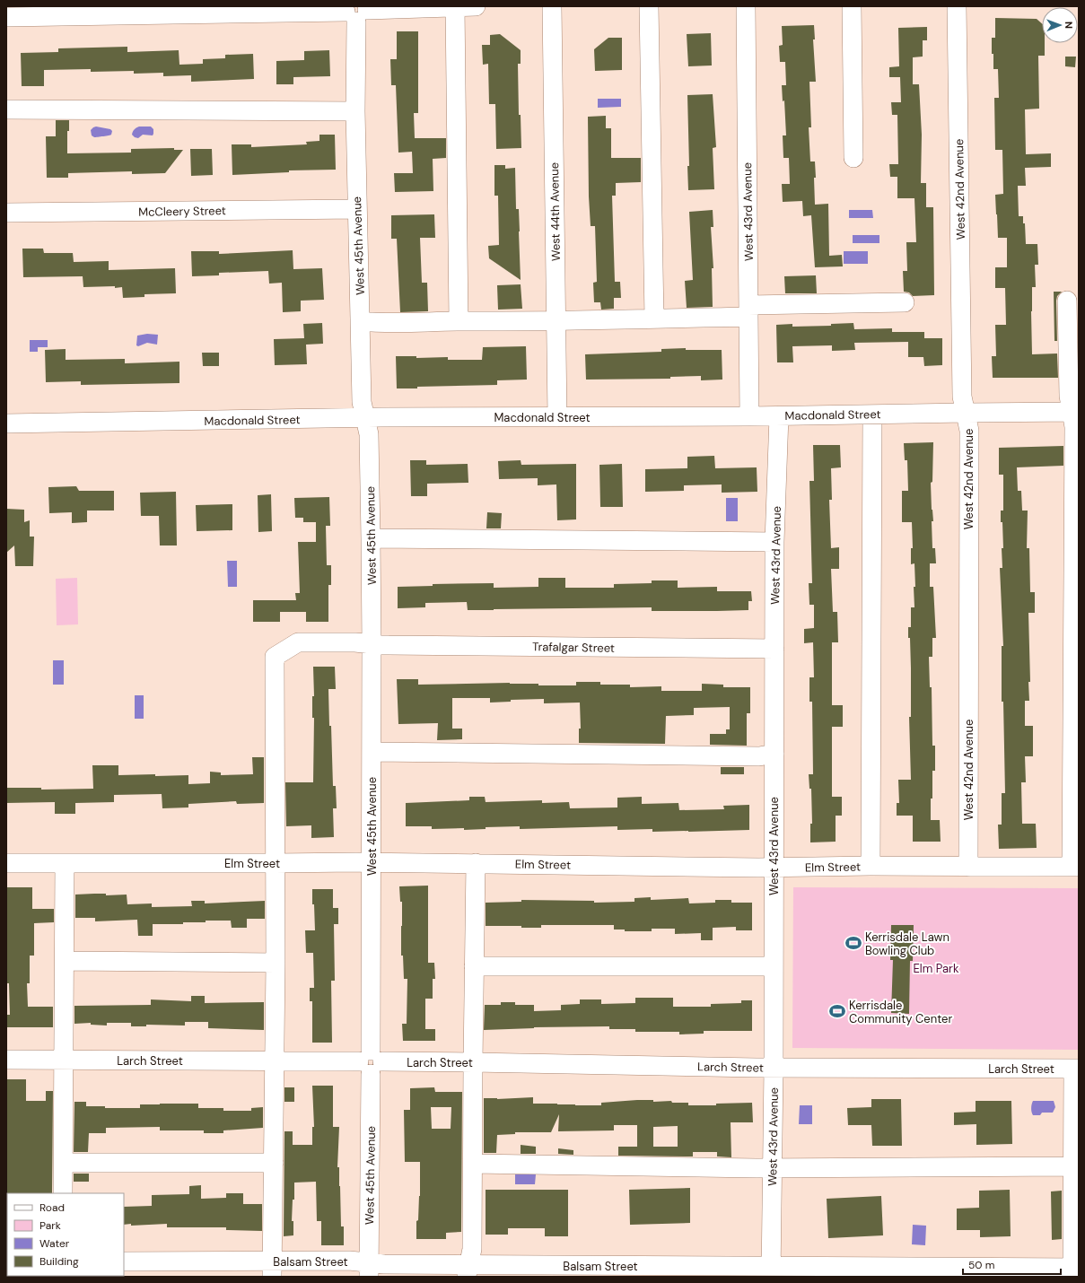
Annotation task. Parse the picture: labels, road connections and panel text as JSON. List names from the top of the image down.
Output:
{
  "streets": {
    "street": [
      "West 42nd Avenue",
      "McCleery Street",
      "West 44th Avenue",
      "West 43rd Avenue",
      "West 45th Avenue",
      "Macdonald Street",
      "Trafalgar Street",
      "Elm Street",
      "Larch Street",
      "Balsam Street"
    ]
  },
  "crossings": [
    ["West 42nd Avenue", "Macdonald Street"],
    ["West 42nd Avenue", "Elm Street"],
    ["McCleery Street", "West 45th Avenue"],
    ["West 44th Avenue", "Macdonald Street"],
    ["West 43rd Avenue", "Macdonald Street"],
    ["West 43rd Avenue", "Trafalgar Street"],
    ["West 43rd Avenue", "Elm Street"],
    ["West 43rd Avenue", "Larch Street"],
    ["West 43rd Avenue", "Balsam Street"],
    ["West 45th Avenue", "Macdonald Street"],
    ["West 45th Avenue", "Trafalgar Street"],
    ["West 45th Avenue", "Elm Street"],
    ["West 45th Avenue", "Larch Street"],
    ["West 45th Avenue", "Balsam Street"],
    ["Trafalgar Street", "Elm Street"]
  ],
  "parks": ["Elm Park"],
  "places": {
    "sports": ["Kerrisdale Lawn Bowling Club", "Kerrisdale Community Center"]
  },
  "legend": [
    "Road",
    "Park",
    "Water",
    "Building"
  ],
  "scale_bar": "50 m",
  "north": "right"
}
